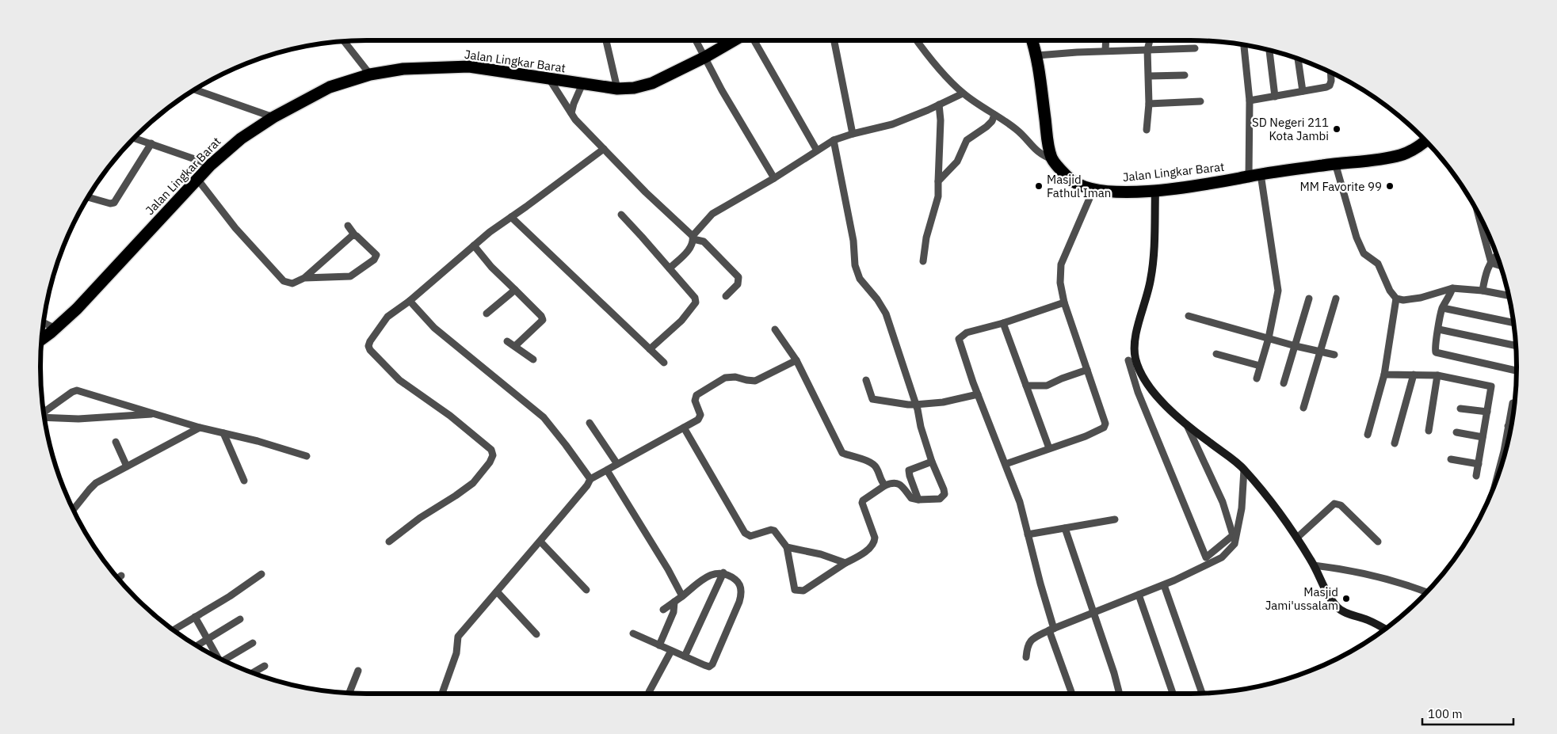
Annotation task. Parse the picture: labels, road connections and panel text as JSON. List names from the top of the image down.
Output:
{
  "streets": {
    "highway": ["Jalan Lingkar Barat"]
  },
  "places": [
    "SD Negeri 211 Kota Jambi",
    "Masjid Fathul Iman",
    "MM Favorite 99",
    "Masjid Jami'ussalam"
  ],
  "scale_bar": "100 m"
}
